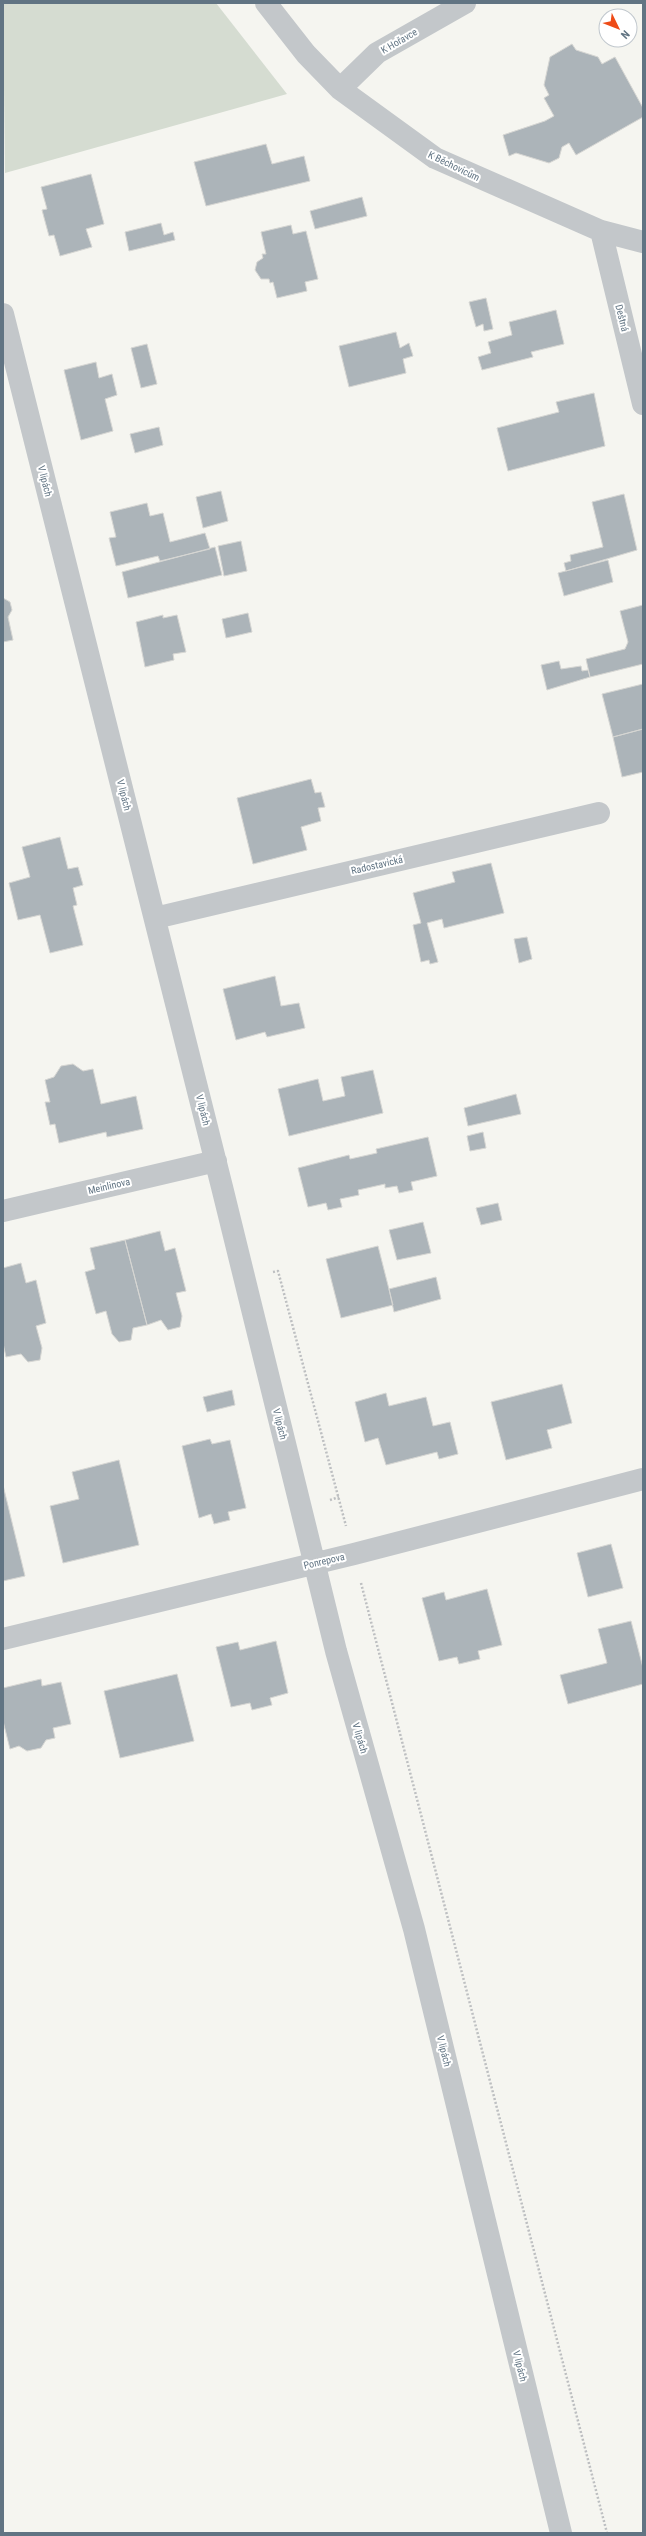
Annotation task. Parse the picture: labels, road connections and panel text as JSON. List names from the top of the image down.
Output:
{
  "streets": {
    "street": [
      "K Hořavce",
      "K Běchovicům",
      "Deštná",
      "V lipách",
      "Radostavická",
      "Meinlinova",
      "Ponrepova"
    ]
  },
  "crossings": [
    ["K Hořavce", "K Běchovicům"],
    ["K Běchovicům", "Deštná"],
    ["V lipách", "Radostavická"],
    ["V lipách", "Meinlinova"],
    ["V lipách", "Ponrepova"]
  ],
  "north": "bottom right"
}
